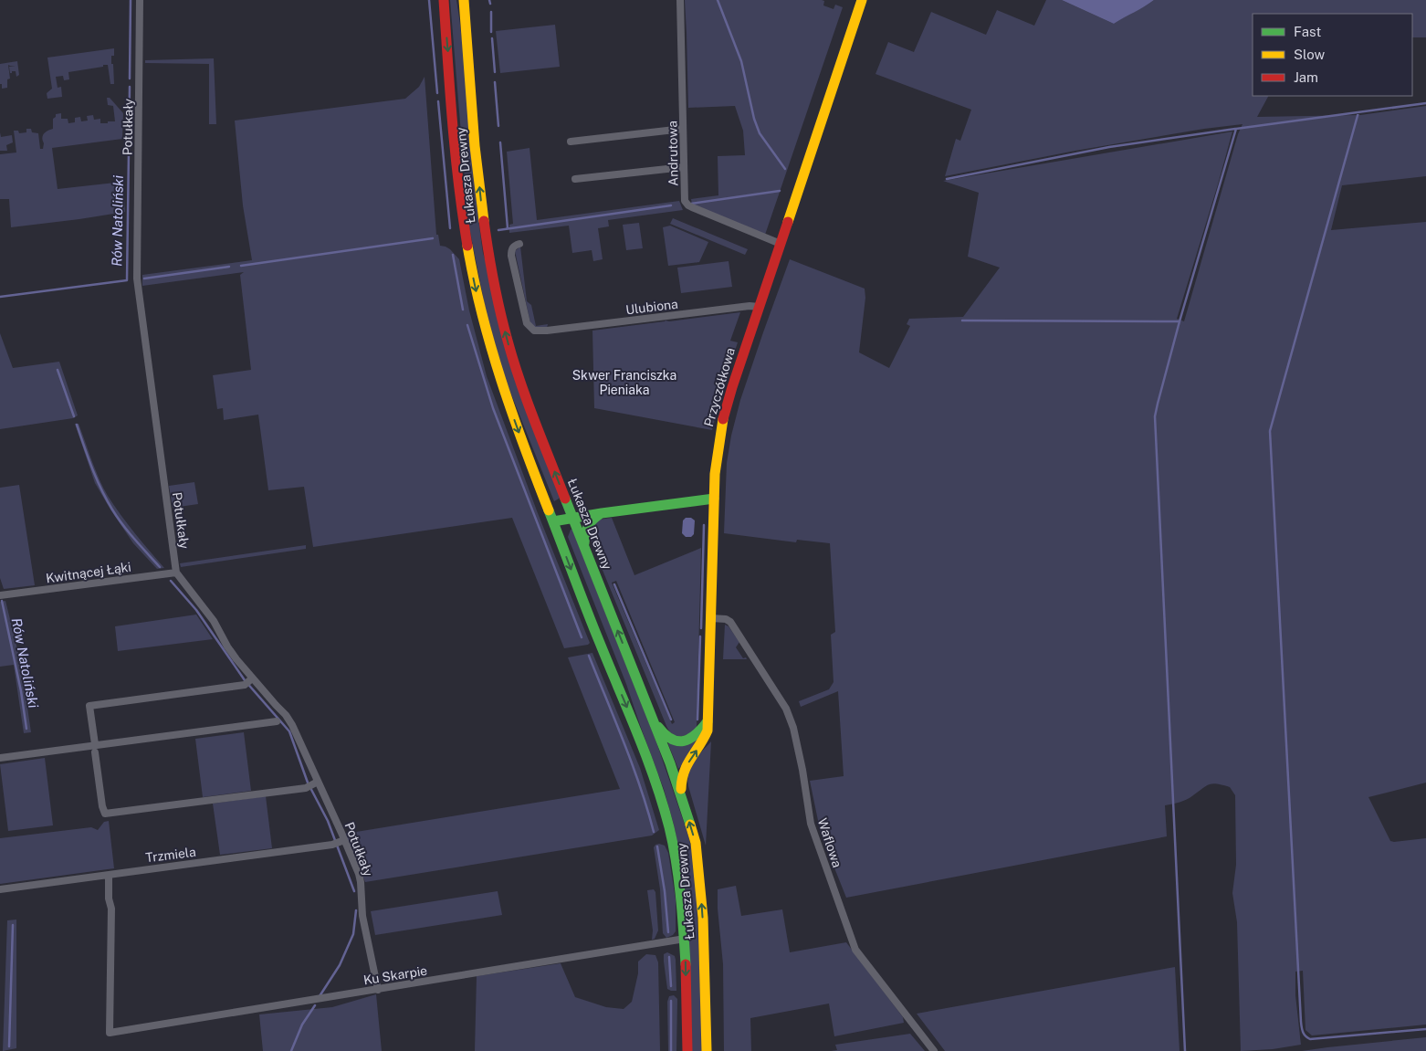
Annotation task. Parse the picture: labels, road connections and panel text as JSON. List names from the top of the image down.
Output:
{
  "streets": {
    "main road": ["Łukasza Drewny", "Przyczółkowa"],
    "street": [
      "Potułkały",
      "Andrutowa",
      "Ulubiona",
      "Kwitnącej Łąki",
      "Waflowa",
      "Trzmiela",
      "Ku Skarpie"
    ]
  },
  "crossings": [
    ["Potułkały", "Kwitnącej Łąki"],
    ["Potułkały", "Trzmiela"],
    ["Potułkały", "Ku Skarpie"],
    ["Andrutowa", "Przyczółkowa"],
    ["Łukasza Drewny", "Przyczółkowa"],
    ["Łukasza Drewny", "Ku Skarpie"],
    ["Ulubiona", "Przyczółkowa"],
    ["Przyczółkowa", "Waflowa"],
    ["Trzmiela", "Ku Skarpie"]
  ],
  "water": ["Rów Natoliński"],
  "parks": ["Skwer Franciszka Pieniaka"],
  "legend": ["Fast", "Slow", "Jam"]
}
